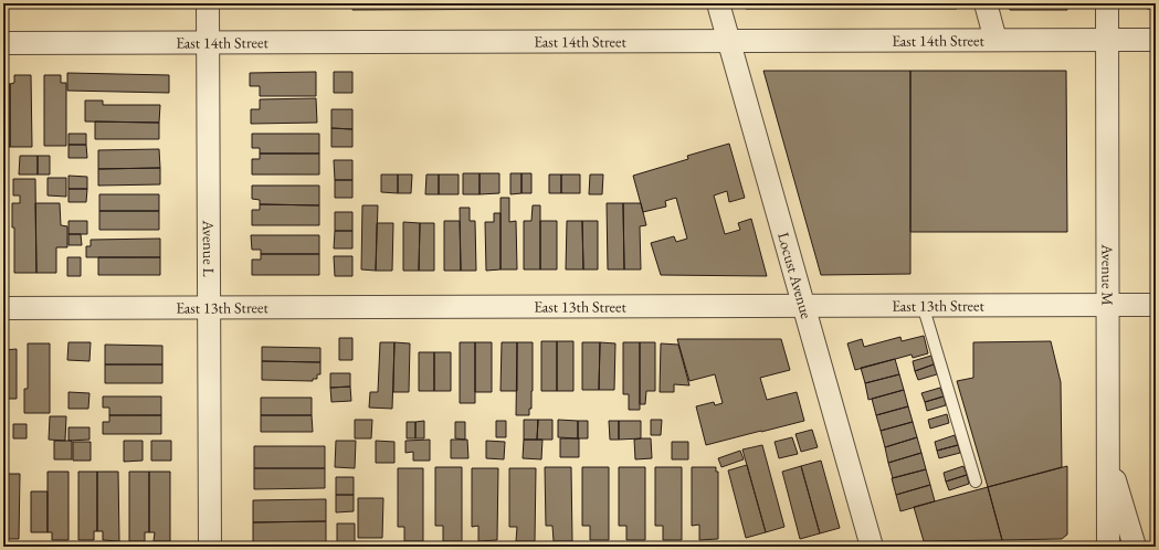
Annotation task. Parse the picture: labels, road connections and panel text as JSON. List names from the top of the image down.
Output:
{
  "streets": {
    "street": [
      "East 14th Street",
      "Avenue L",
      "Locust Avenue",
      "Avenue M",
      "East 13th Street"
    ]
  },
  "crossings": [
    ["East 14th Street", "Avenue L"],
    ["East 14th Street", "Locust Avenue"],
    ["East 14th Street", "Avenue M"],
    ["Avenue L", "East 13th Street"],
    ["Locust Avenue", "East 13th Street"],
    ["Avenue M", "East 13th Street"]
  ]
}
